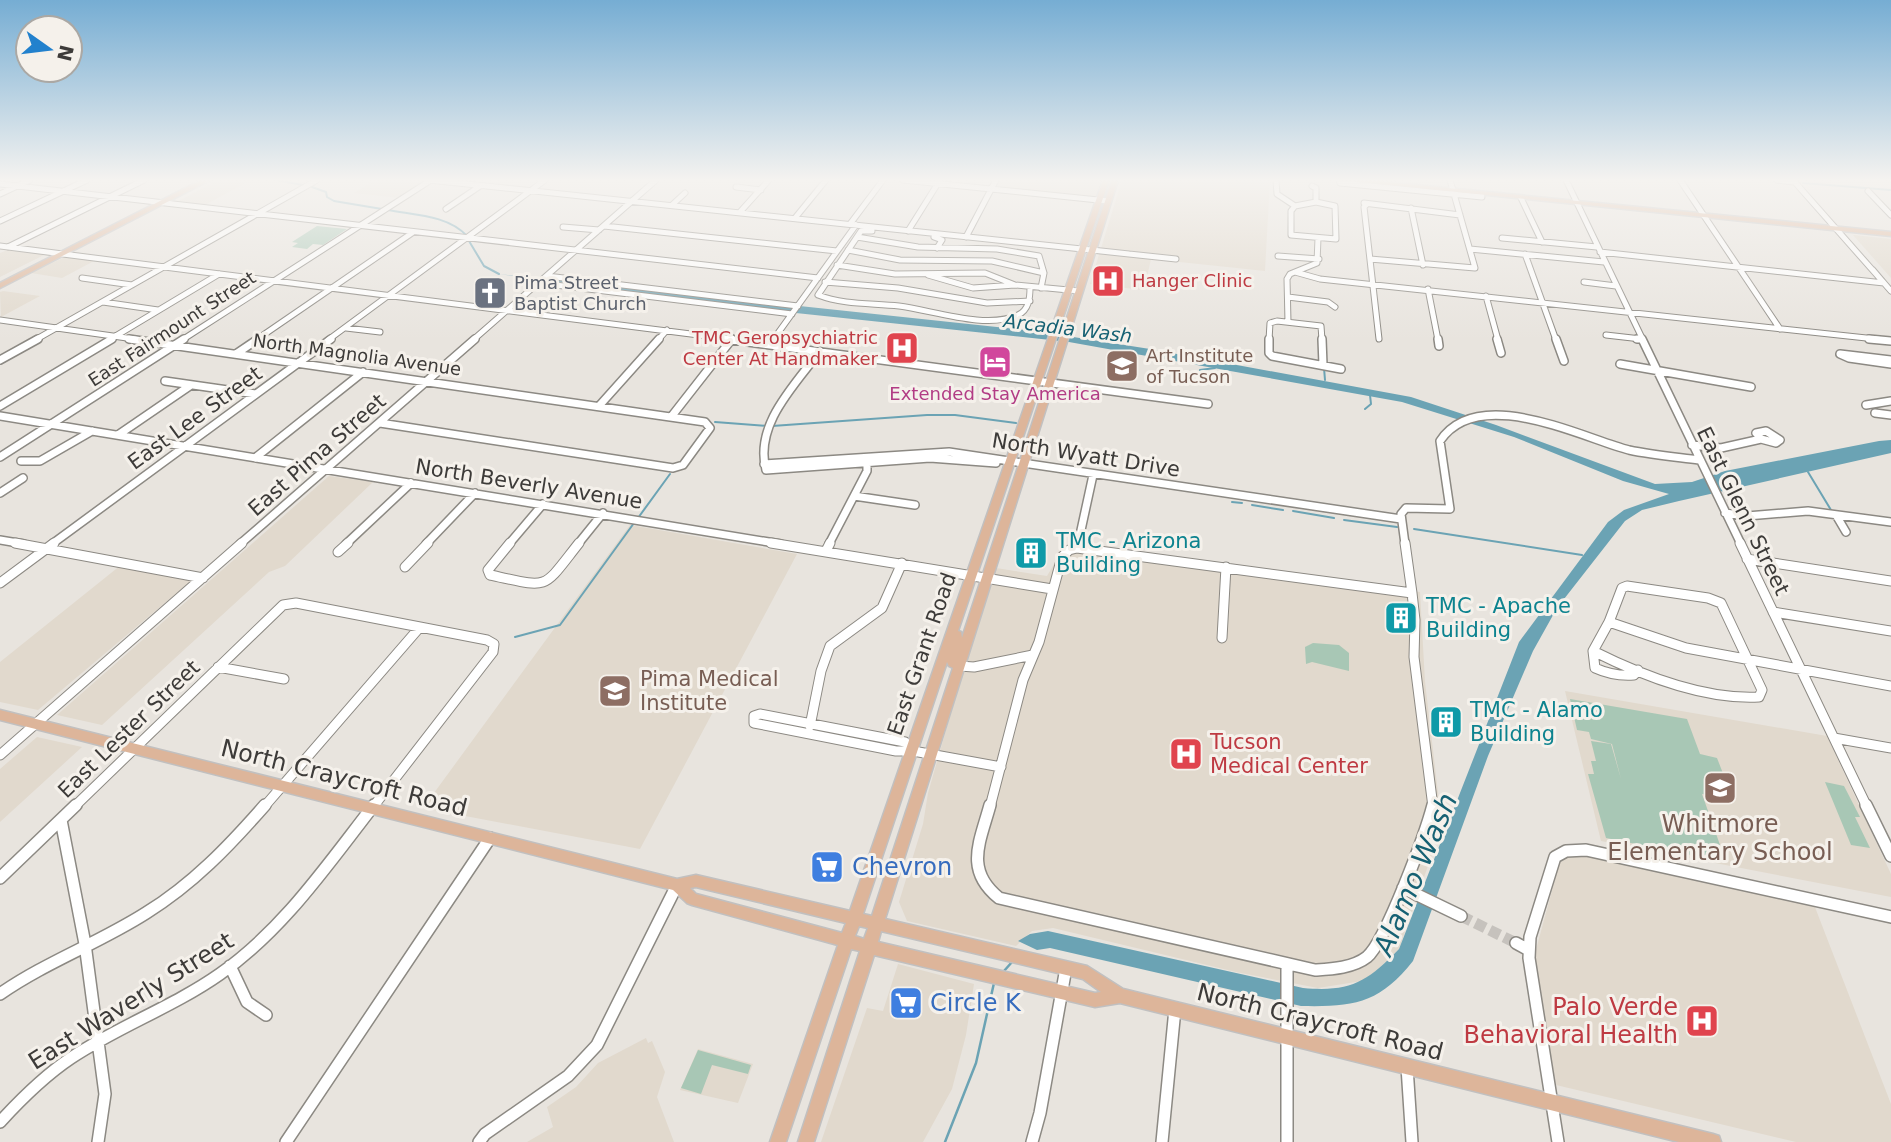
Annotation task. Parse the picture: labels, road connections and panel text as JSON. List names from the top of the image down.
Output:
{
  "streets": {
    "main road": ["East Grant Road", "North Craycroft Road"],
    "street": [
      "East Fairmount Street",
      "North Magnolia Avenue",
      "East Lee Street",
      "East Pima Street",
      "North Wyatt Drive",
      "North Beverly Avenue",
      "East Glenn Street",
      "East Lester Street",
      "East Waverly Street"
    ]
  },
  "crossings": [
    ["East Fairmount Street", "North Magnolia Avenue"],
    ["East Fairmount Street", "North Beverly Avenue"],
    ["North Magnolia Avenue", "East Lee Street"],
    ["North Magnolia Avenue", "East Pima Street"],
    ["East Lee Street", "North Beverly Avenue"],
    ["East Pima Street", "North Beverly Avenue"],
    ["East Pima Street", "North Craycroft Road"],
    ["North Wyatt Drive", "East Glenn Street"],
    ["North Wyatt Drive", "East Grant Road"],
    ["North Beverly Avenue", "East Grant Road"],
    ["East Grant Road", "North Craycroft Road"],
    ["East Lester Street", "North Craycroft Road"],
    ["North Craycroft Road", "East Waverly Street"]
  ],
  "water": ["Arcadia Wash", "Alamo Wash"],
  "places": {
    "hospital": [
      "Hanger Clinic",
      "TMC Geropsychiatric Center At Handmaker",
      "Tucson Medical Center",
      "Palo Verde Behavioral Health"
    ],
    "church": ["Pima Street Baptist Church"],
    "hotel": ["Extended Stay America"],
    "school or university": ["Art Institute of Tucson", "Pima Medical Institute", "Whitmore Elementary School"],
    "building": ["TMC - Arizona Building", "TMC - Apache Building", "TMC - Alamo Building"],
    "supermarket": ["Chevron", "Circle K"]
  },
  "north": "right"
}
